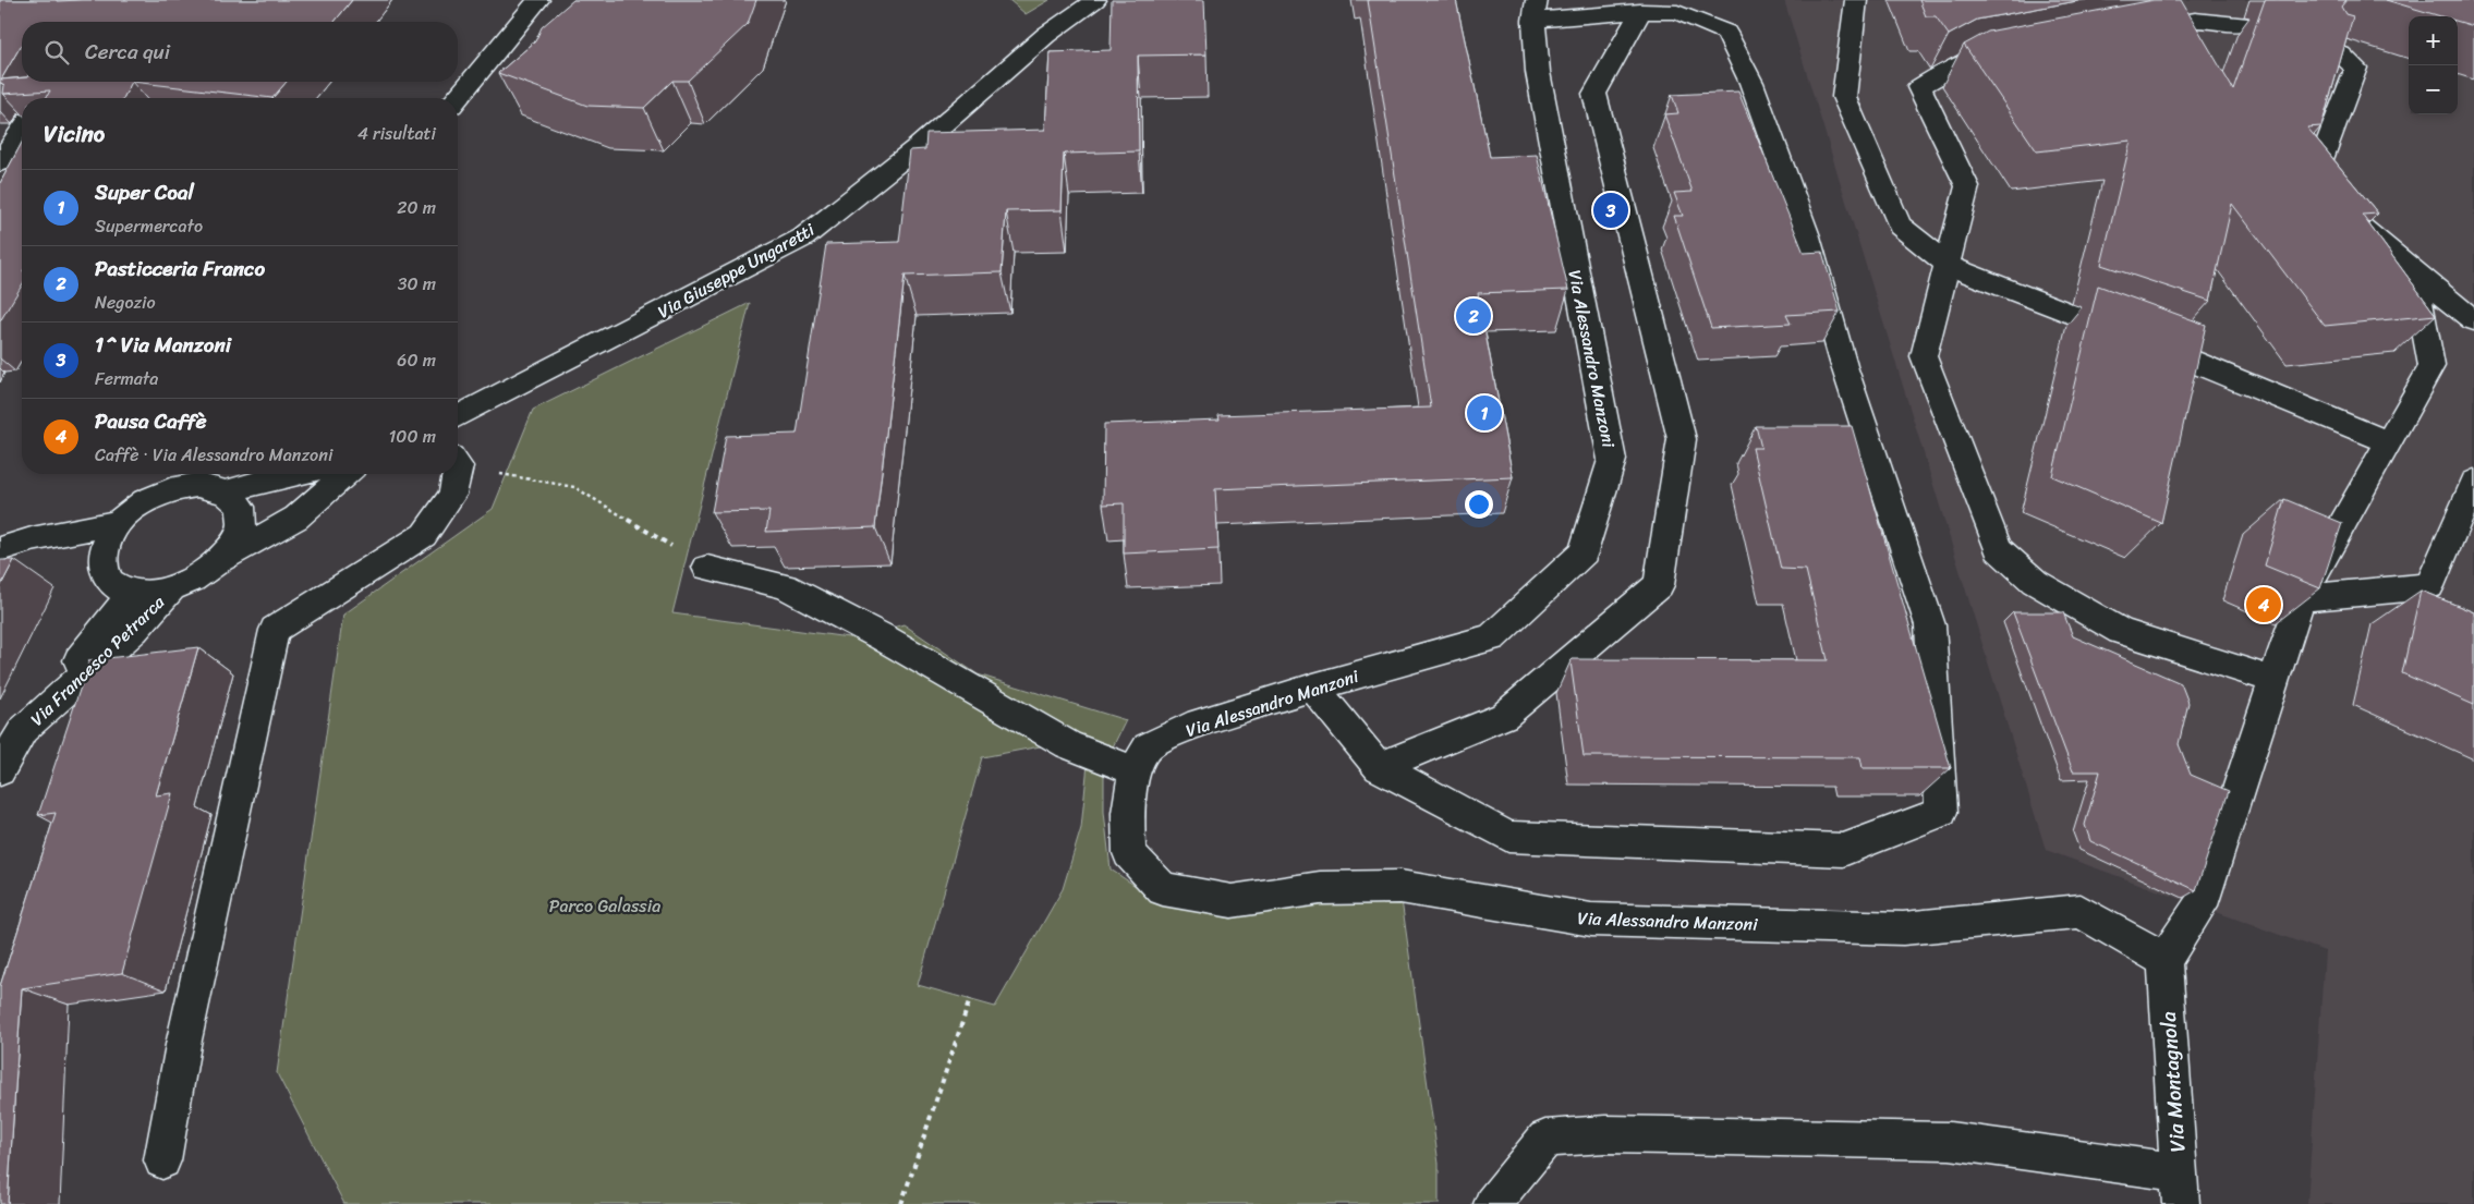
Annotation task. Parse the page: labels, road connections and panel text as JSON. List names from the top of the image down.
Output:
{
  "streets": {
    "street": [
      "Via Giuseppe Ungaretti",
      "Via Alessandro Manzoni",
      "Via Francesco Petrarca",
      "Via Montagnola"
    ]
  },
  "crossings": [
    ["Via Alessandro Manzoni", "Via Montagnola"]
  ],
  "parks": ["Parco Galassia"],
  "page": {
    "map_buttons": ["+", "−"],
    "search": "Cerca qui",
    "heading": ["Vicino", "4 risultati"],
    "list": [
      {
        "mark": "1",
        "name": "Super Coal",
        "note": "Supermercato",
        "value": "20 m"
      },
      {
        "mark": "2",
        "name": "Pasticceria Franco",
        "note": "Negozio",
        "value": "30 m"
      },
      {
        "mark": "3",
        "name": "1^ Via Manzoni",
        "note": "Fermata",
        "value": "60 m"
      },
      {
        "mark": "4",
        "name": "Pausa Caffè",
        "note": "Caffè · Via Alessandro Manzoni",
        "value": "100 m"
      }
    ],
    "pins": [
      "3",
      "2",
      "1",
      "4"
    ]
  }
}
